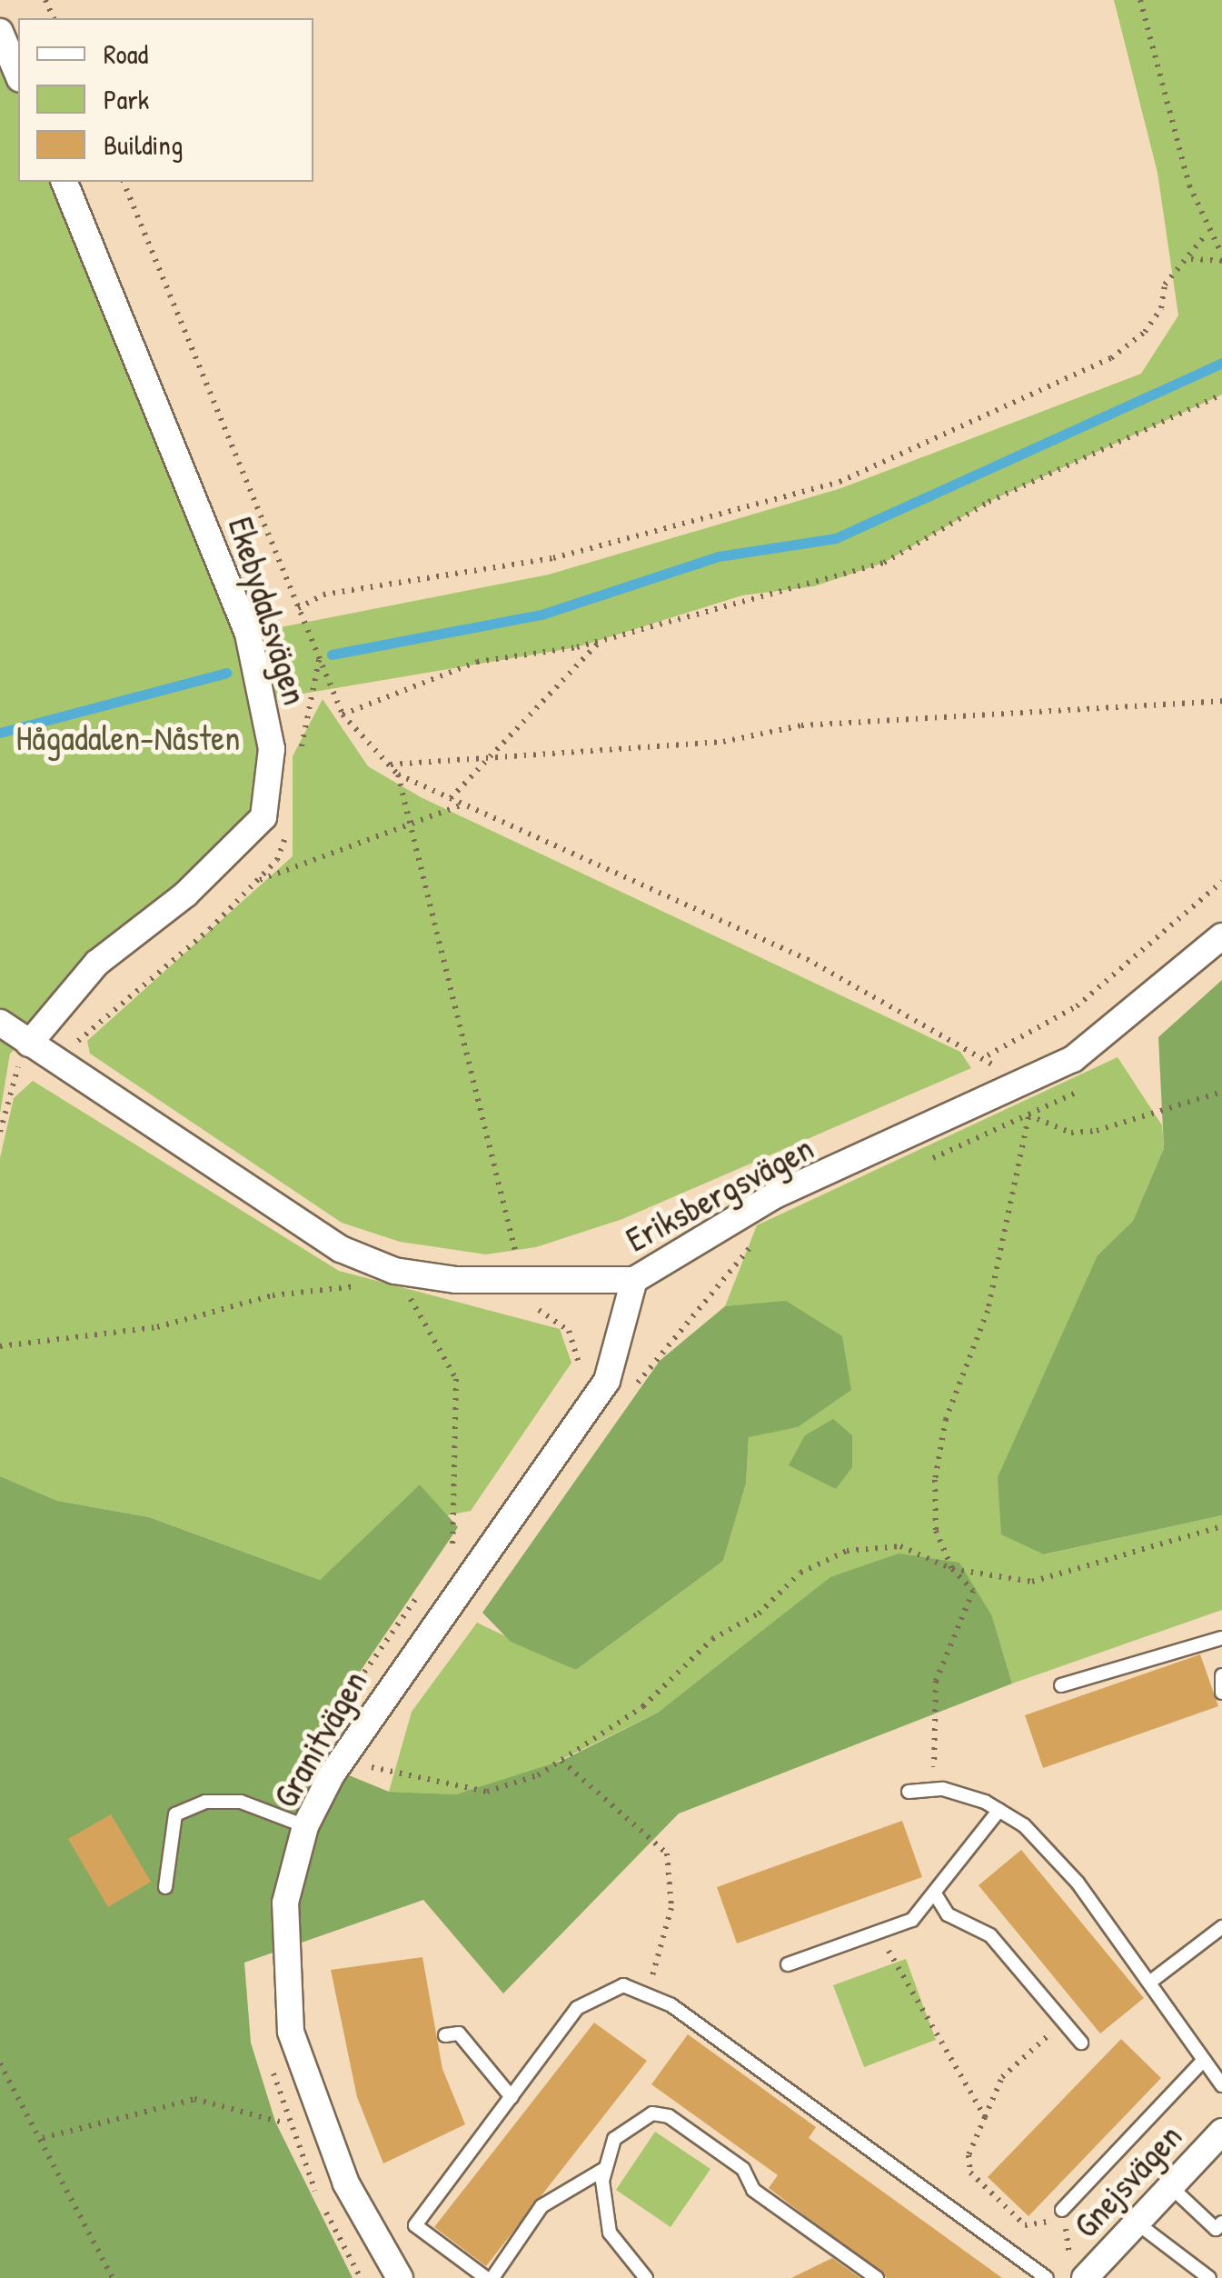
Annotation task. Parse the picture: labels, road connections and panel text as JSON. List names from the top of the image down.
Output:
{
  "streets": {
    "street": [
      "Ekebydalsvägen",
      "Eriksbergsvägen",
      "Granitvägen",
      "Gnejsvägen"
    ]
  },
  "crossings": [
    ["Ekebydalsvägen", "Eriksbergsvägen"],
    ["Eriksbergsvägen", "Granitvägen"]
  ],
  "parks": ["Hågadalen-Nåsten"],
  "legend": ["Road", "Park", "Building"]
}
